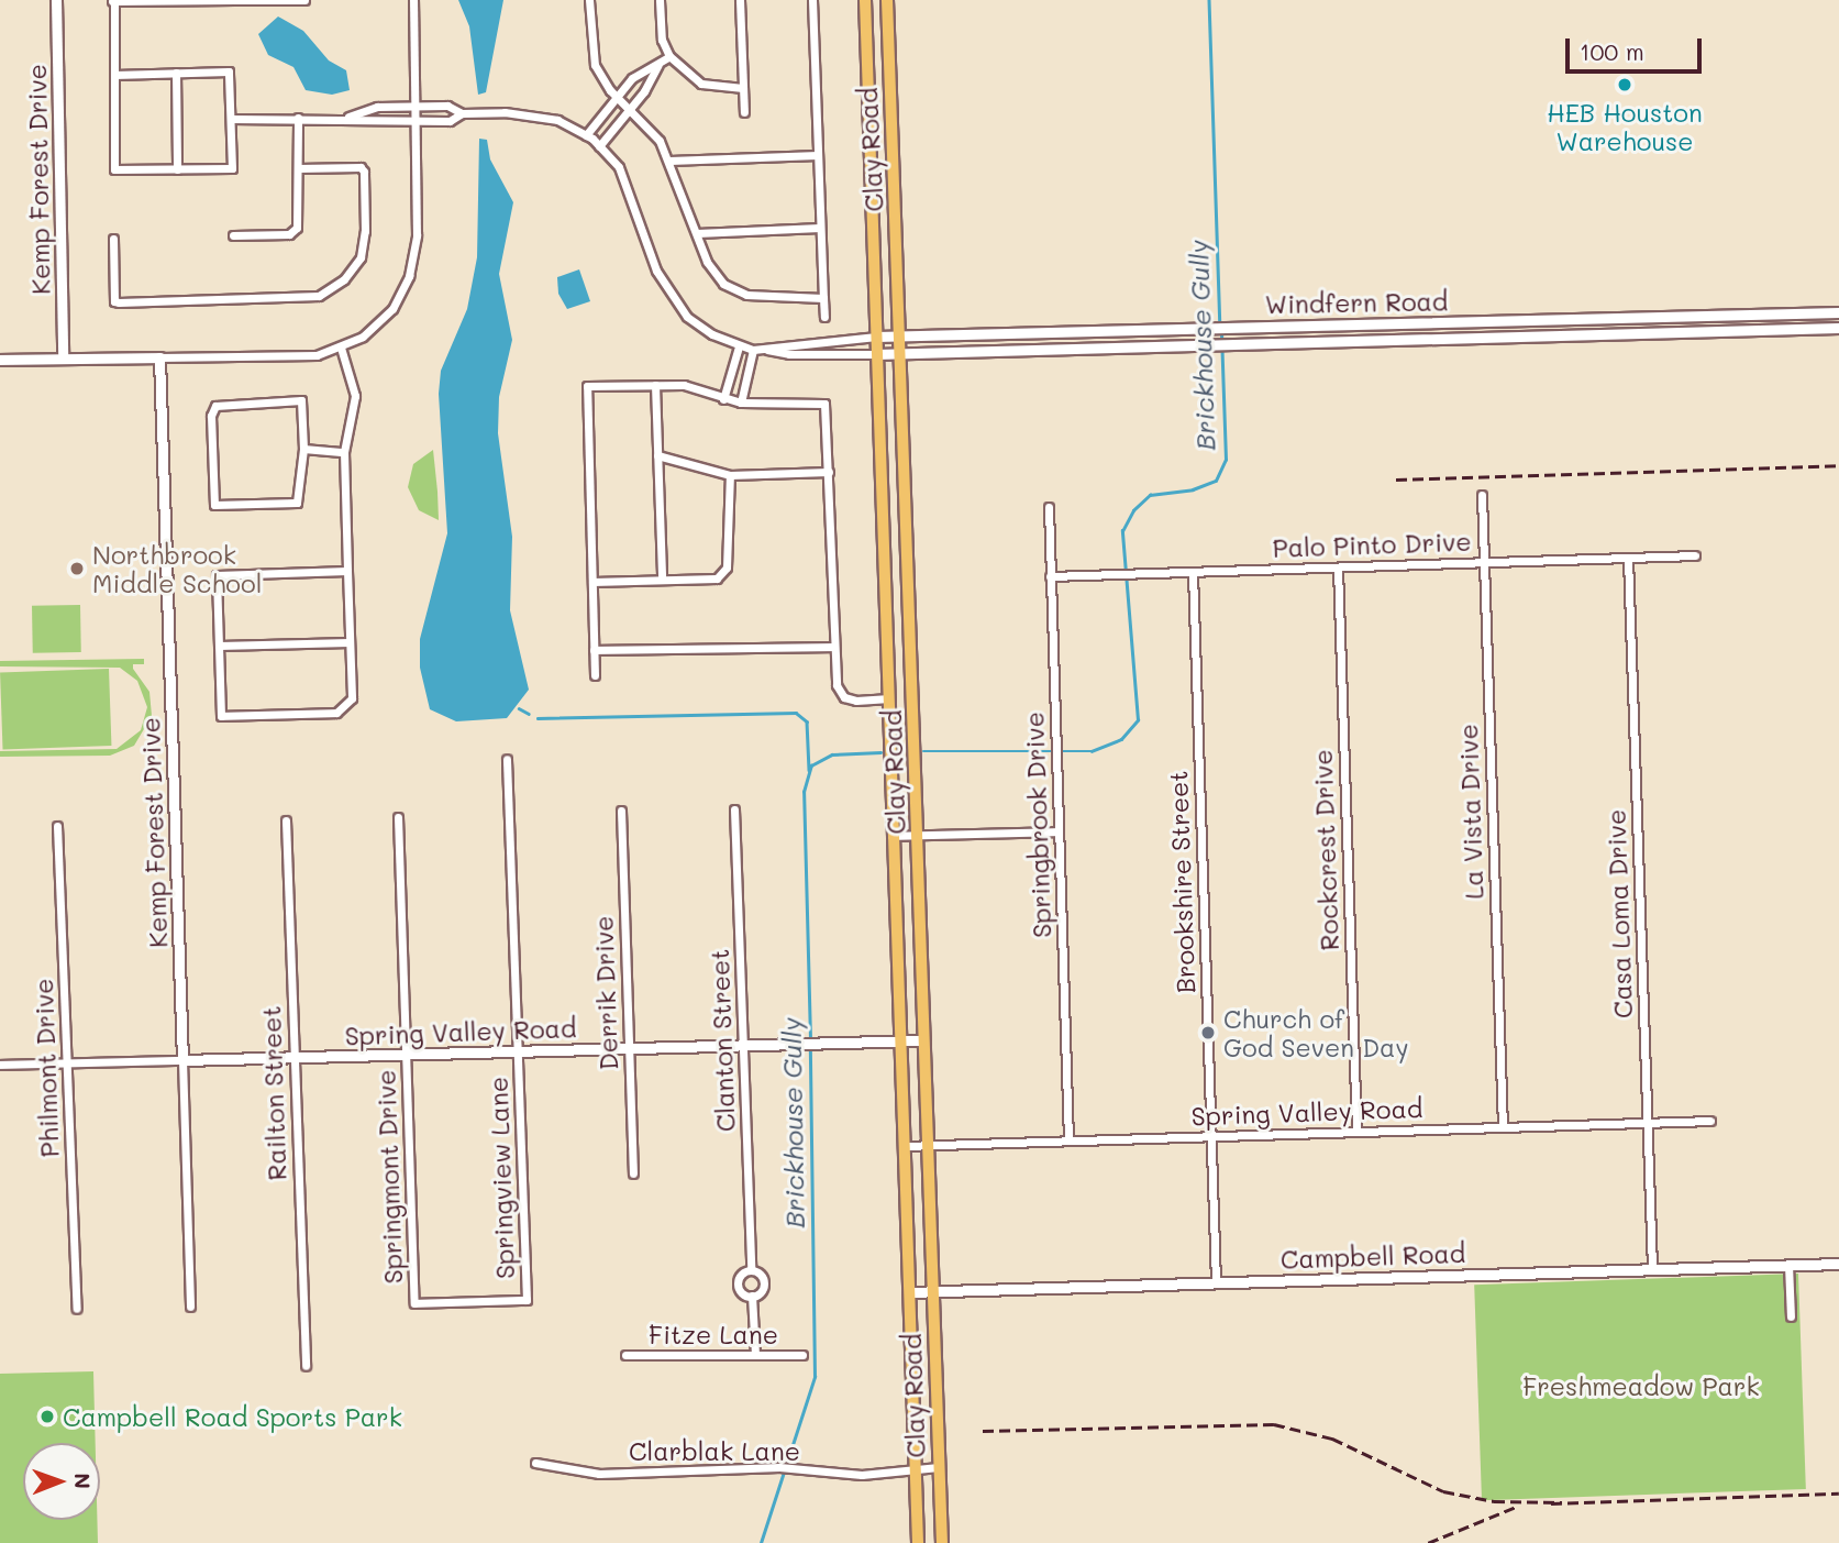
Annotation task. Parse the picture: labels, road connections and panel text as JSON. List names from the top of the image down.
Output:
{
  "streets": {
    "main road": ["Clay Road"],
    "street": [
      "Kemp Forest Drive",
      "Windfern Road",
      "Palo Pinto Drive",
      "La Vista Drive",
      "Springbrook Drive",
      "Rockcrest Drive",
      "Brookshire Street",
      "Casa Loma Drive",
      "Derrik Drive",
      "Spring Valley Road",
      "Clanton Street",
      "Philmont Drive",
      "Railton Street",
      "Springmont Drive",
      "Springview Lane",
      "Campbell Road",
      "Fitze Lane",
      "Clarblak Lane"
    ]
  },
  "crossings": [
    ["Clay Road", "Windfern Road"],
    ["Clay Road", "Spring Valley Road"],
    ["Clay Road", "Campbell Road"],
    ["Clay Road", "Clarblak Lane"],
    ["Kemp Forest Drive", "Spring Valley Road"],
    ["Palo Pinto Drive", "La Vista Drive"],
    ["Palo Pinto Drive", "Springbrook Drive"],
    ["Palo Pinto Drive", "Rockcrest Drive"],
    ["Palo Pinto Drive", "Brookshire Street"],
    ["Palo Pinto Drive", "Casa Loma Drive"],
    ["La Vista Drive", "Spring Valley Road"],
    ["Springbrook Drive", "Spring Valley Road"],
    ["Rockcrest Drive", "Spring Valley Road"],
    ["Brookshire Street", "Spring Valley Road"],
    ["Brookshire Street", "Campbell Road"],
    ["Casa Loma Drive", "Spring Valley Road"],
    ["Casa Loma Drive", "Campbell Road"],
    ["Derrik Drive", "Spring Valley Road"],
    ["Spring Valley Road", "Clanton Street"],
    ["Spring Valley Road", "Philmont Drive"],
    ["Spring Valley Road", "Railton Street"],
    ["Spring Valley Road", "Springmont Drive"],
    ["Spring Valley Road", "Springview Lane"],
    ["Clanton Street", "Fitze Lane"],
    ["Springmont Drive", "Springview Lane"]
  ],
  "water": ["Brickhouse Gully"],
  "parks": ["Freshmeadow Park"],
  "places": [
    "HEB Houston Warehouse",
    "Northbrook Middle School",
    "Church of God Seven Day",
    "Campbell Road Sports Park"
  ],
  "scale_bar": "100 m",
  "north": "right"
}
